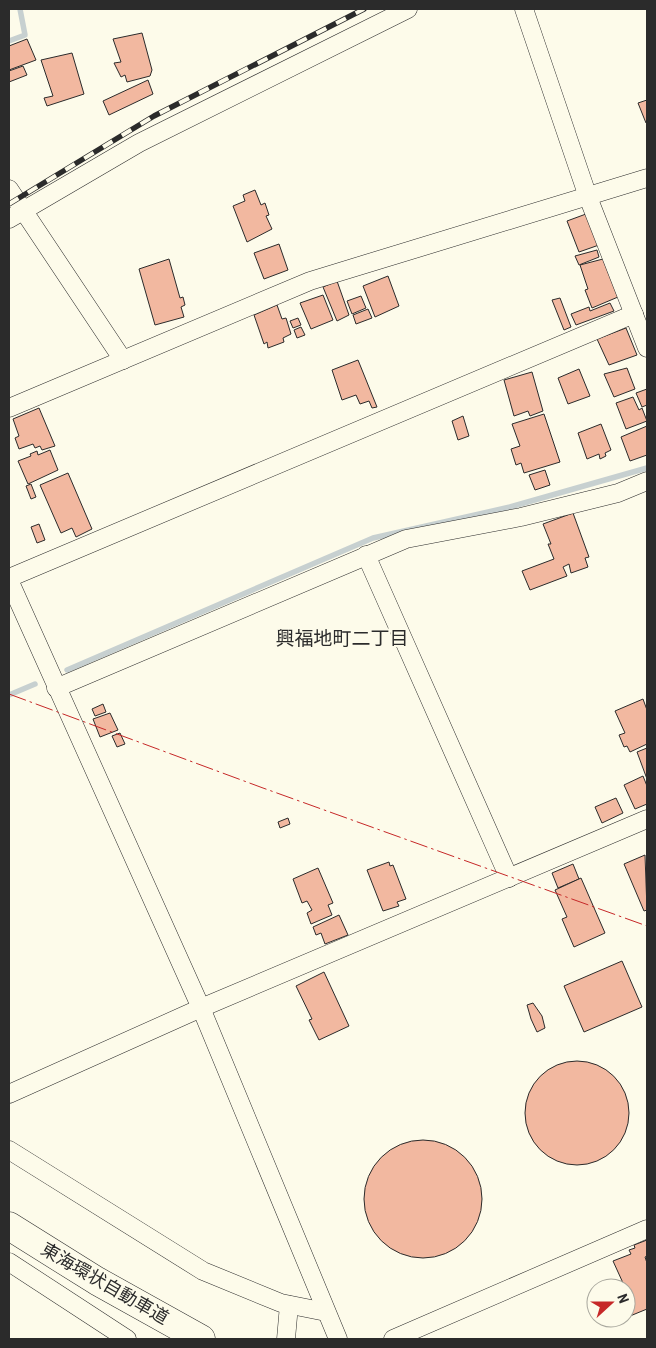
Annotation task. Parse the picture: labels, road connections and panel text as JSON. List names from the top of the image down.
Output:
{
  "streets": {
    "highway": ["東海環状自動車道"]
  },
  "districts": ["興福地町二丁目"],
  "north": "right"
}
